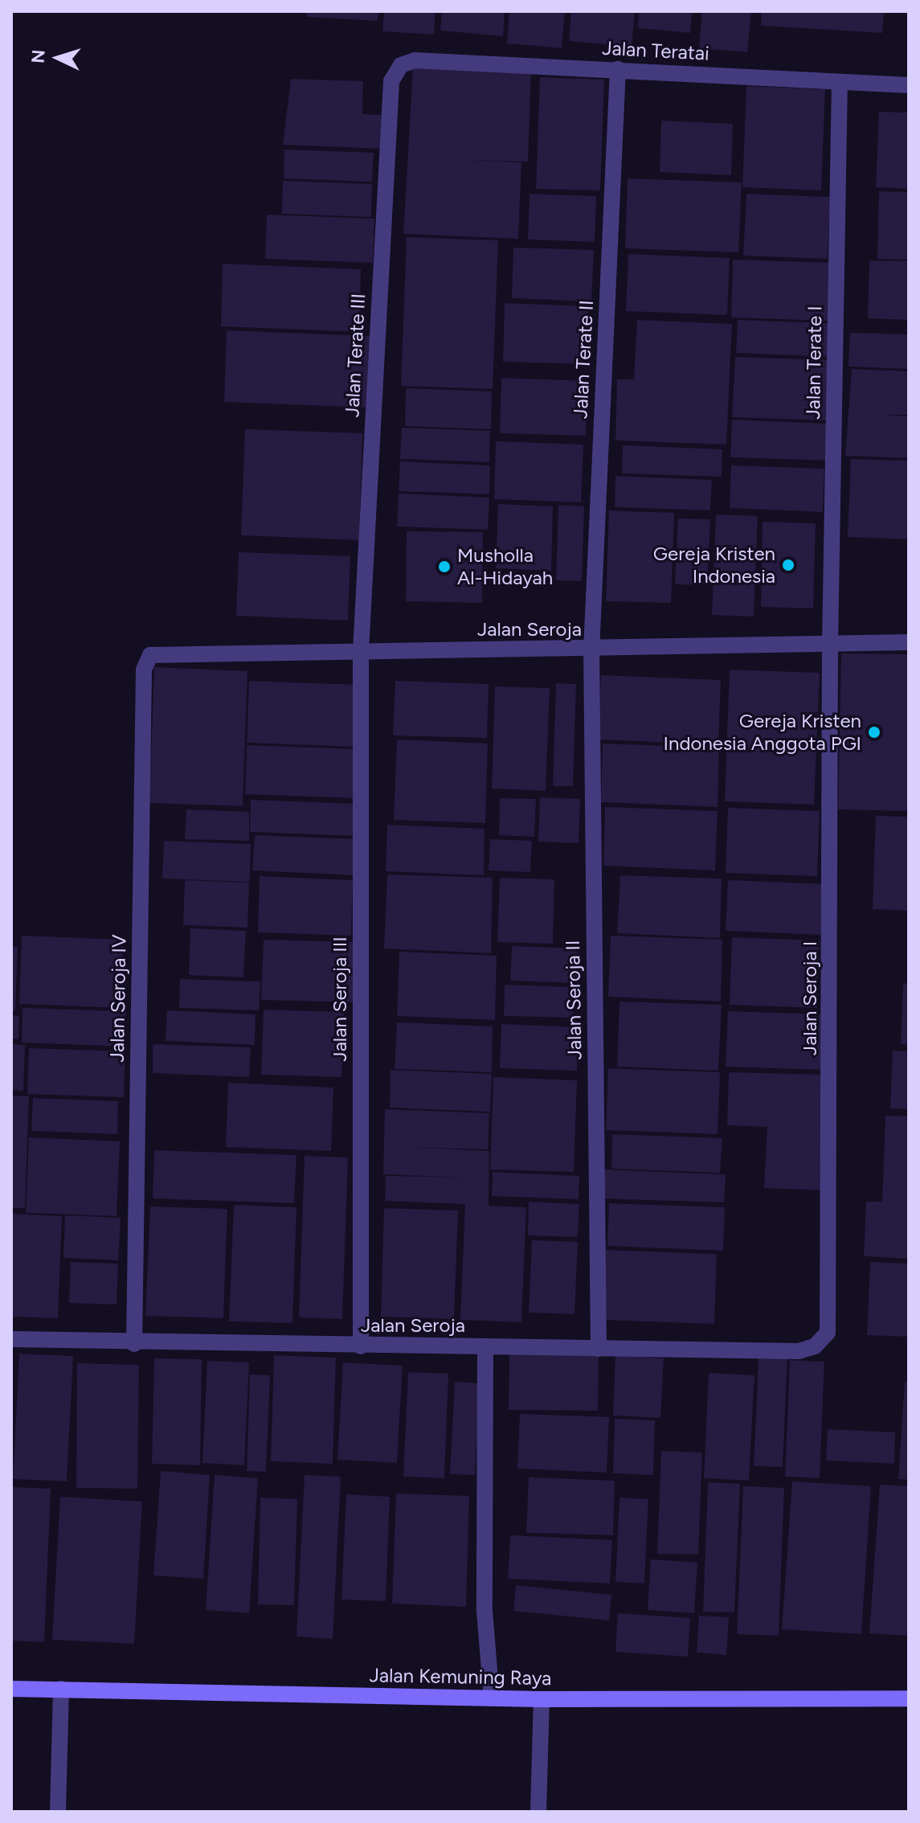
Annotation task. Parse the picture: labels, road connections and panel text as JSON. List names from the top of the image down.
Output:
{
  "streets": {
    "street": [
      "Jalan Teratai",
      "Jalan Terate III",
      "Jalan Terate II",
      "Jalan Terate I",
      "Jalan Seroja",
      "Jalan Seroja IV",
      "Jalan Seroja I",
      "Jalan Seroja III",
      "Jalan Seroja II",
      "Jalan Kemuning Raya"
    ]
  },
  "crossings": [
    ["Jalan Teratai", "Jalan Terate III"],
    ["Jalan Teratai", "Jalan Terate II"],
    ["Jalan Teratai", "Jalan Terate I"],
    ["Jalan Terate III", "Jalan Seroja"],
    ["Jalan Terate III", "Jalan Seroja III"],
    ["Jalan Terate II", "Jalan Seroja"],
    ["Jalan Terate II", "Jalan Seroja II"],
    ["Jalan Terate I", "Jalan Seroja"],
    ["Jalan Terate I", "Jalan Seroja I"],
    ["Jalan Seroja", "Jalan Seroja IV"],
    ["Jalan Seroja", "Jalan Seroja I"],
    ["Jalan Seroja", "Jalan Seroja III"],
    ["Jalan Seroja", "Jalan Seroja II"]
  ],
  "places": ["Gereja Kristen Indonesia", "Musholla Al-Hidayah", "Gereja Kristen Indonesia Anggota PGI"],
  "north": "left"
}
